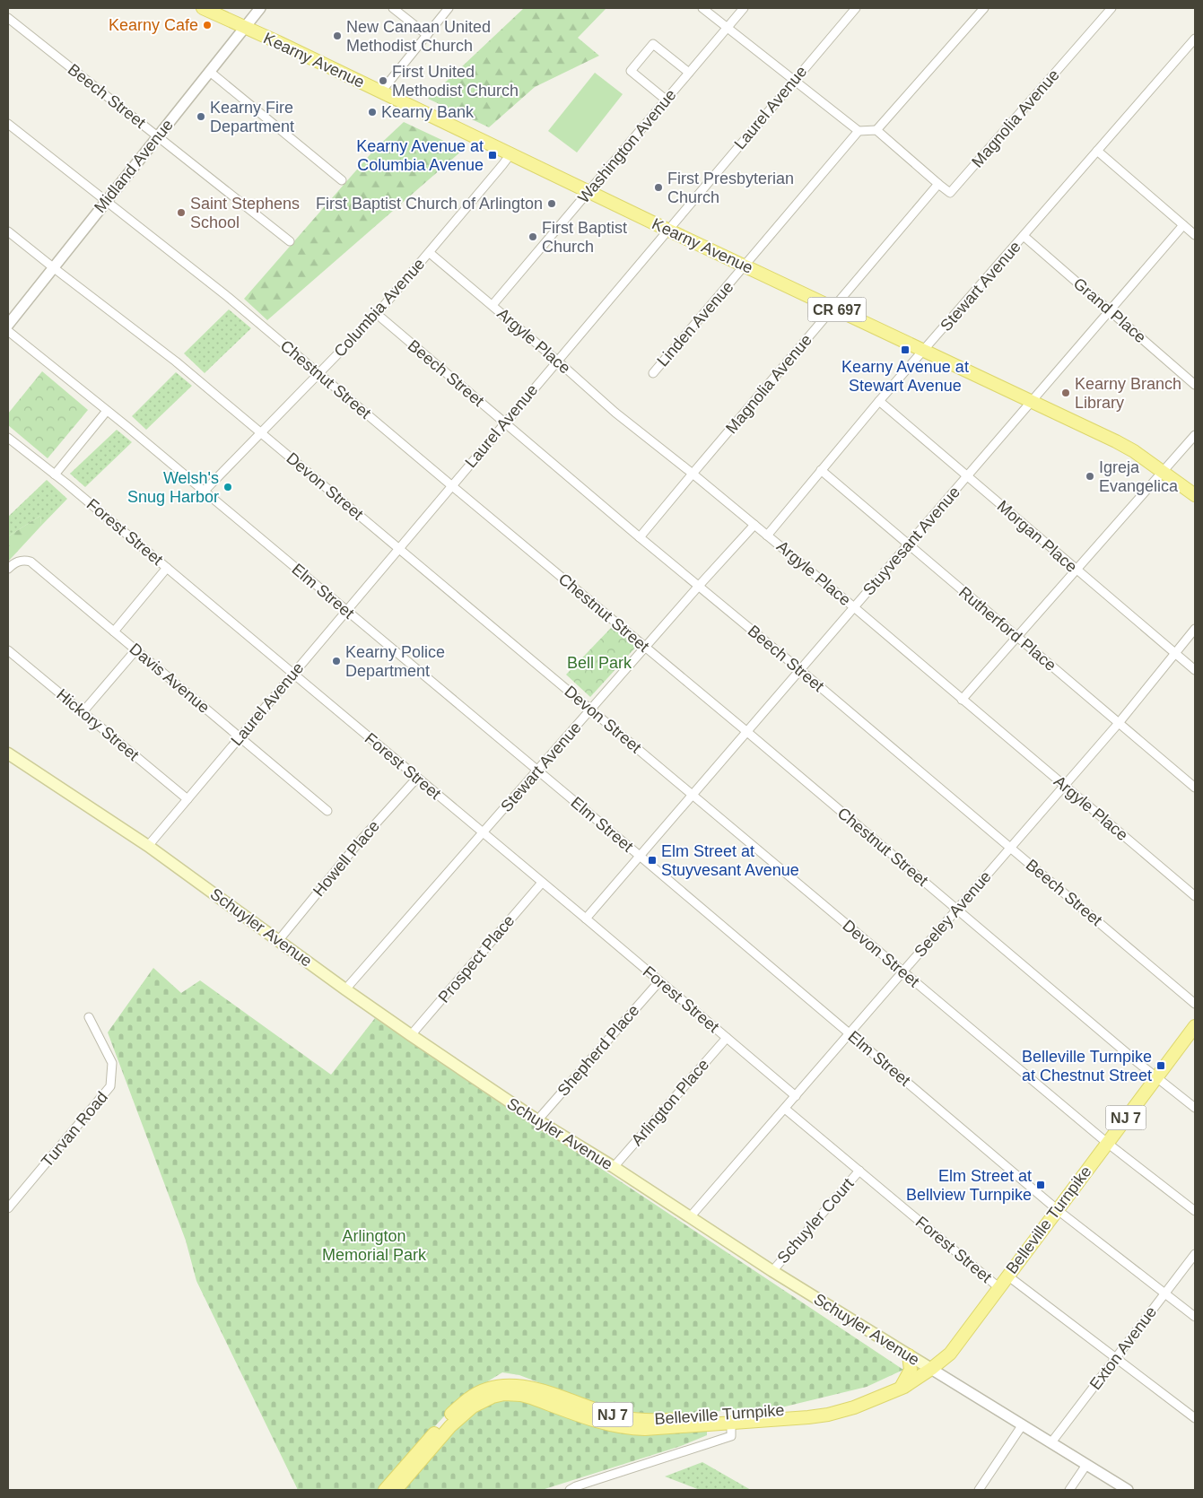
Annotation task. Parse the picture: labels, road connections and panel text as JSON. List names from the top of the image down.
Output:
{
  "streets": {
    "main road": [
      "Kearny Avenue",
      "CR 697",
      "Schuyler Avenue",
      "NJ 7",
      "Belleville Turnpike"
    ],
    "street": [
      "Beech Street",
      "Laurel Avenue",
      "Magnolia Avenue",
      "Washington Avenue",
      "Midland Avenue",
      "Stewart Avenue",
      "Columbia Avenue",
      "Grand Place",
      "Linden Avenue",
      "Argyle Place",
      "Chestnut Street",
      "Devon Street",
      "Forest Street",
      "Morgan Place",
      "Stuyvesant Avenue",
      "Elm Street",
      "Rutherford Place",
      "Davis Avenue",
      "Hickory Street",
      "Howell Place",
      "Seeley Avenue",
      "Prospect Place",
      "Shepherd Place",
      "Arlington Place",
      "Turvan Road",
      "Schuyler Court",
      "Exton Avenue"
    ]
  },
  "crossings": [
    ["Kearny Avenue", "Laurel Avenue"],
    ["Kearny Avenue", "Magnolia Avenue"],
    ["Kearny Avenue", "Washington Avenue"],
    ["Kearny Avenue", "Midland Avenue"],
    ["Kearny Avenue", "Stewart Avenue"],
    ["Kearny Avenue", "Columbia Avenue"],
    ["Kearny Avenue", "Linden Avenue"],
    ["Kearny Avenue", "Stuyvesant Avenue"],
    ["Beech Street", "Laurel Avenue"],
    ["Beech Street", "Magnolia Avenue"],
    ["Beech Street", "Midland Avenue"],
    ["Beech Street", "Stewart Avenue"],
    ["Beech Street", "Columbia Avenue"],
    ["Beech Street", "Stuyvesant Avenue"],
    ["Beech Street", "Seeley Avenue"],
    ["Laurel Avenue", "Argyle Place"],
    ["Laurel Avenue", "Chestnut Street"],
    ["Laurel Avenue", "Devon Street"],
    ["Laurel Avenue", "Forest Street"],
    ["Laurel Avenue", "Elm Street"],
    ["Laurel Avenue", "Davis Avenue"],
    ["Laurel Avenue", "Hickory Street"],
    ["Laurel Avenue", "Schuyler Avenue"],
    ["Magnolia Avenue", "Argyle Place"],
    ["Washington Avenue", "Argyle Place"],
    ["Midland Avenue", "Chestnut Street"],
    ["Midland Avenue", "Devon Street"],
    ["Stewart Avenue", "Grand Place"],
    ["Stewart Avenue", "Argyle Place"],
    ["Stewart Avenue", "Chestnut Street"],
    ["Stewart Avenue", "Devon Street"],
    ["Stewart Avenue", "Forest Street"],
    ["Stewart Avenue", "Morgan Place"],
    ["Stewart Avenue", "Elm Street"],
    ["Stewart Avenue", "Rutherford Place"],
    ["Stewart Avenue", "Schuyler Avenue"],
    ["Columbia Avenue", "Argyle Place"],
    ["Columbia Avenue", "Chestnut Street"],
    ["Columbia Avenue", "Devon Street"],
    ["Columbia Avenue", "Elm Street"],
    ["Grand Place", "Stuyvesant Avenue"],
    ["Argyle Place", "Stuyvesant Avenue"],
    ["Argyle Place", "Seeley Avenue"],
    ["Chestnut Street", "Stuyvesant Avenue"],
    ["Chestnut Street", "Seeley Avenue"],
    ["Chestnut Street", "Belleville Turnpike"],
    ["Devon Street", "Stuyvesant Avenue"],
    ["Devon Street", "Seeley Avenue"],
    ["Devon Street", "Belleville Turnpike"],
    ["Forest Street", "Stuyvesant Avenue"],
    ["Forest Street", "Howell Place"],
    ["Forest Street", "Seeley Avenue"],
    ["Forest Street", "Prospect Place"],
    ["Forest Street", "Shepherd Place"],
    ["Forest Street", "Arlington Place"],
    ["Forest Street", "Belleville Turnpike"],
    ["Forest Street", "Schuyler Court"],
    ["Forest Street", "Exton Avenue"],
    ["Morgan Place", "Stuyvesant Avenue"],
    ["Morgan Place", "Seeley Avenue"],
    ["Stuyvesant Avenue", "Elm Street"],
    ["Stuyvesant Avenue", "Rutherford Place"],
    ["Elm Street", "Seeley Avenue"],
    ["Elm Street", "Belleville Turnpike"],
    ["Elm Street", "Exton Avenue"],
    ["Rutherford Place", "Seeley Avenue"],
    ["Howell Place", "Schuyler Avenue"],
    ["Seeley Avenue", "Schuyler Avenue"],
    ["Schuyler Avenue", "Prospect Place"],
    ["Schuyler Avenue", "Shepherd Place"],
    ["Schuyler Avenue", "Arlington Place"],
    ["Schuyler Avenue", "Belleville Turnpike"],
    ["Schuyler Avenue", "Schuyler Court"],
    ["Schuyler Avenue", "Exton Avenue"]
  ],
  "parks": ["Bell Park", "Arlington Memorial Park"],
  "places": {
    "other": [
      "Kearny Cafe",
      "New Canaan United Methodist Church",
      "First United Methodist Church",
      "Kearny Bank",
      "Kearny Fire Department",
      "First Presbyterian Church",
      "First Baptist Church of Arlington",
      "Saint Stephens School",
      "First Baptist Church",
      "Kearny Branch Library",
      "Igreja Evangelica",
      "Welsh's Snug Harbor",
      "Kearny Police Department"
    ],
    "transit": [
      "Kearny Avenue at Columbia Avenue",
      "Kearny Avenue at Stewart Avenue",
      "Elm Street at Stuyvesant Avenue",
      "Belleville Turnpike at Chestnut Street",
      "Elm Street at Bellview Turnpike"
    ]
  }
}
